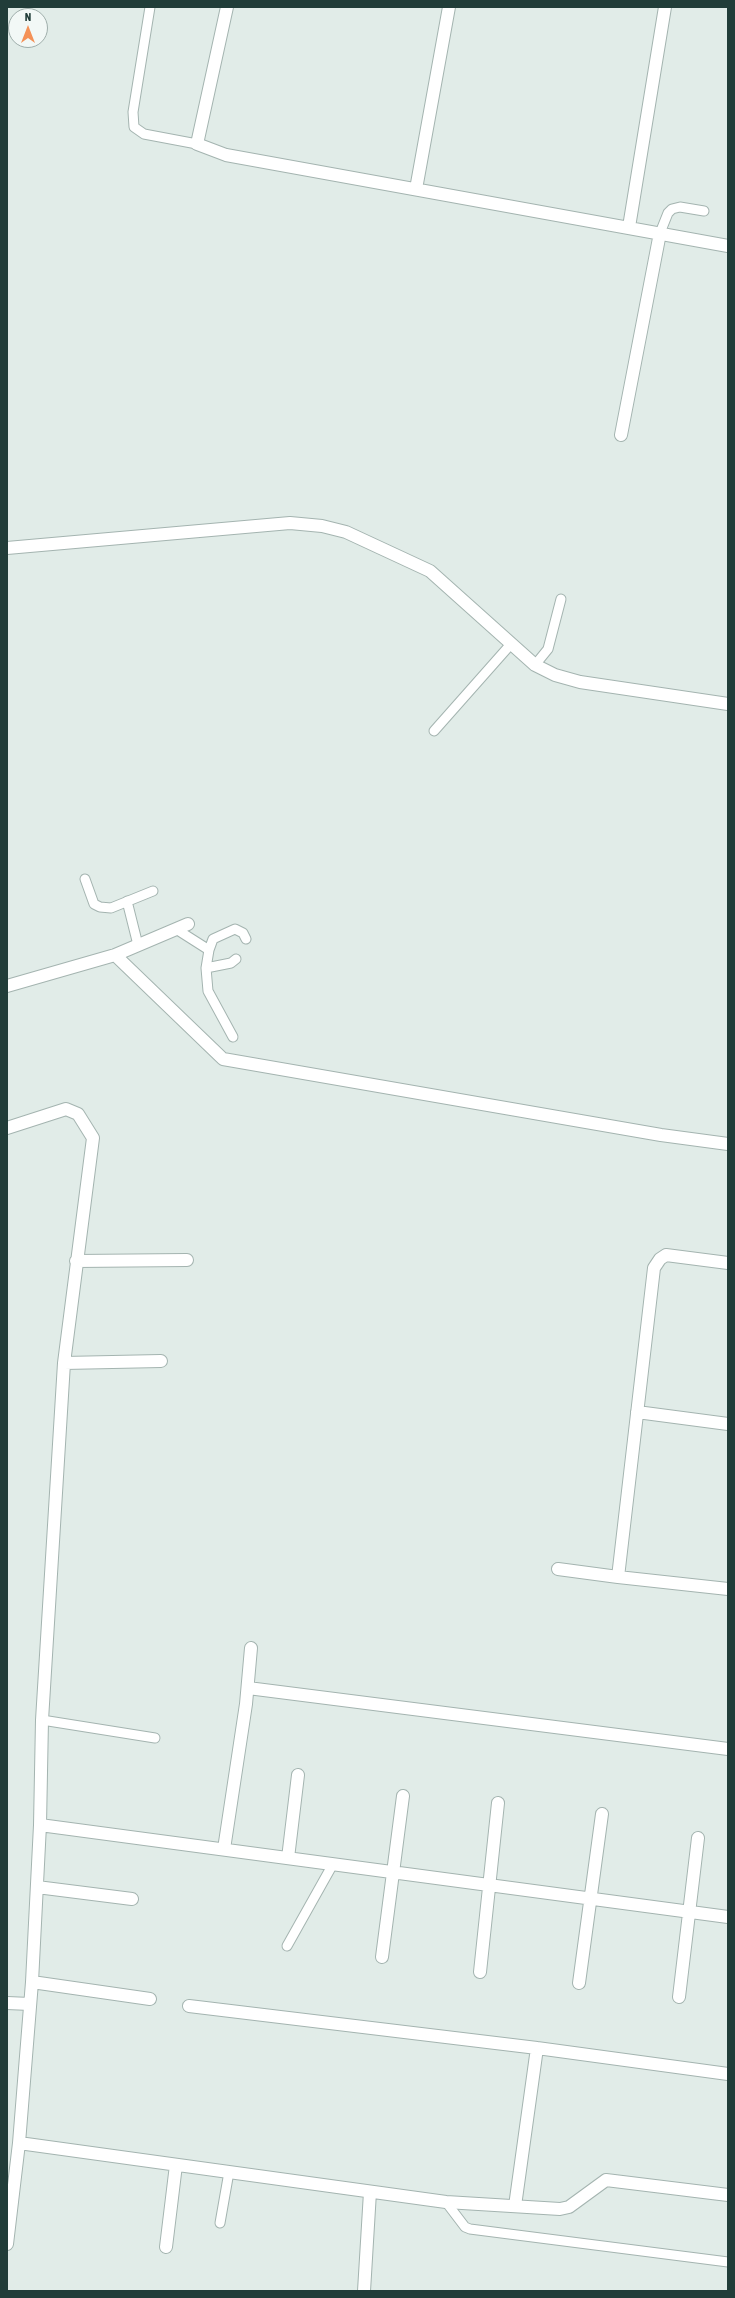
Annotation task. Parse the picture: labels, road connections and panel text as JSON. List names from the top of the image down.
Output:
{
  "north": "top"
}
